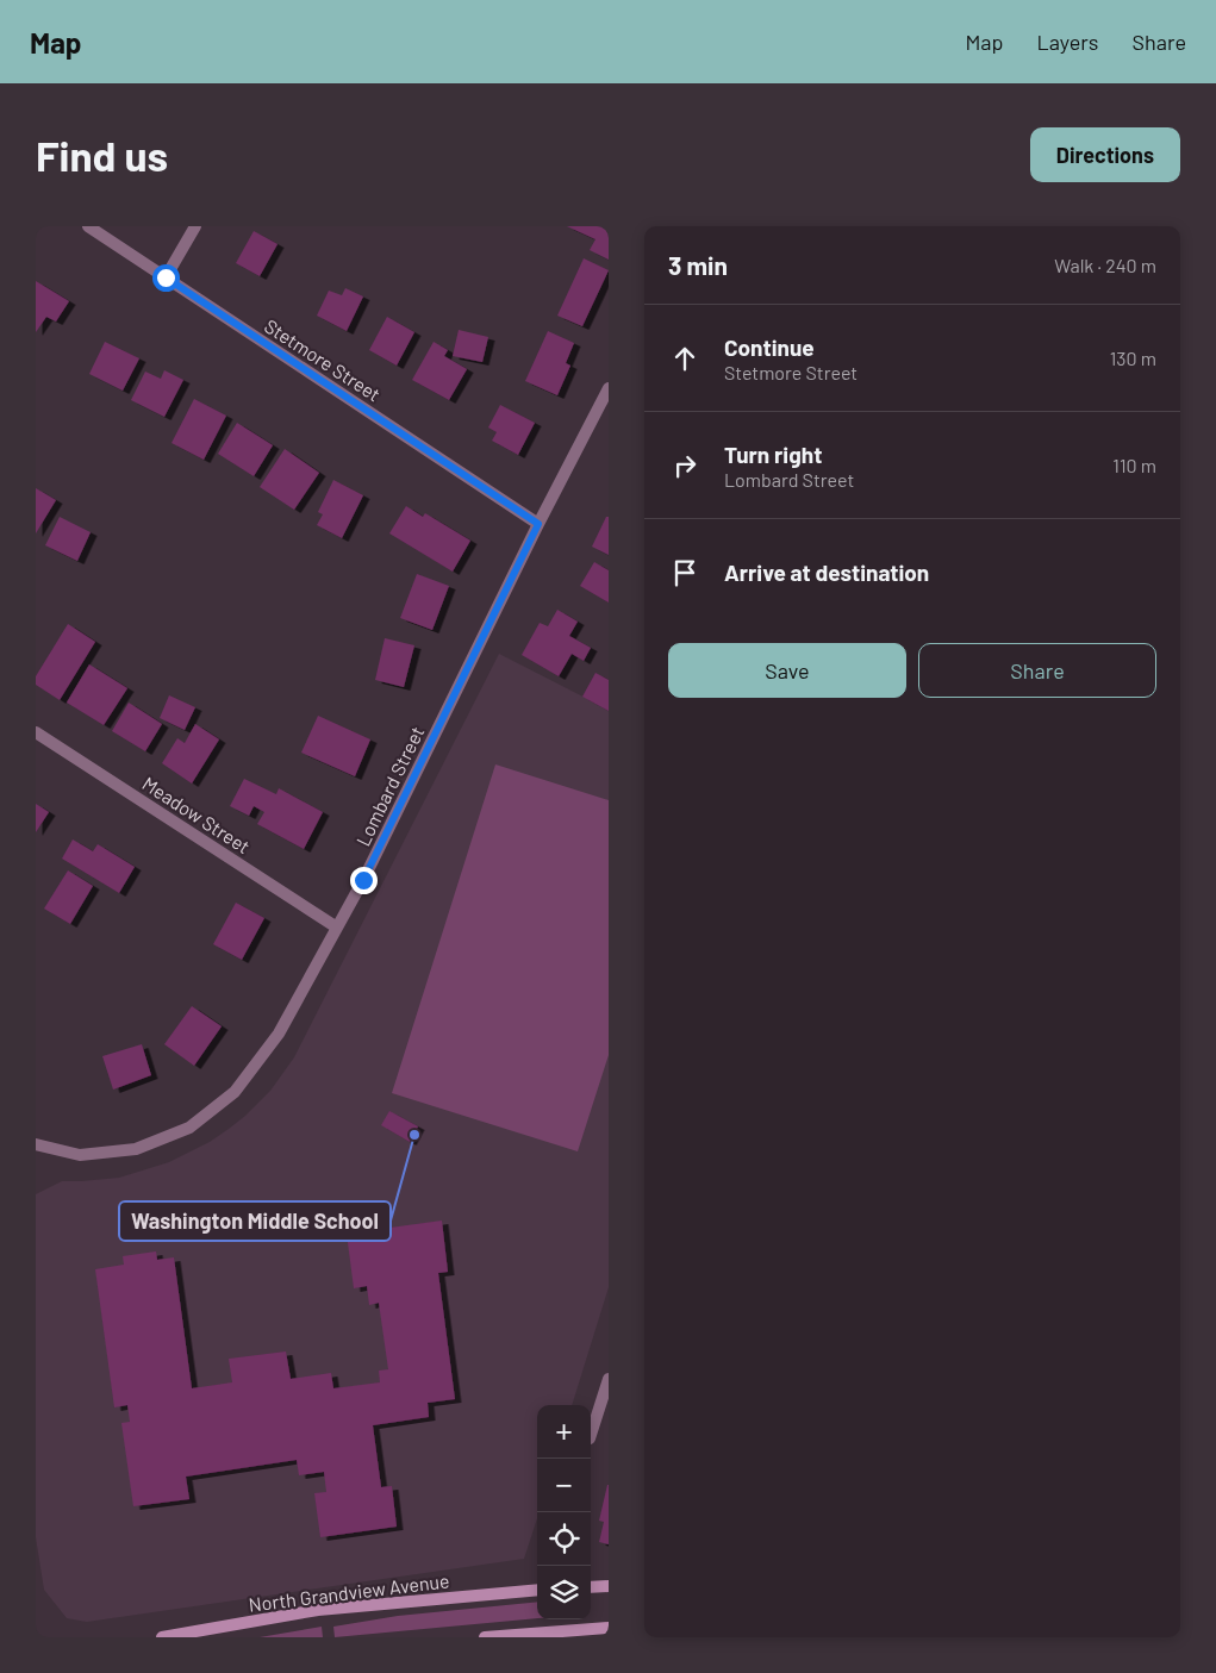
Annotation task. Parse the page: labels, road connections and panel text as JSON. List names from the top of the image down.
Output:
{
  "streets": {
    "main road": ["North Grandview Avenue"],
    "street": ["Stetmore Street", "Lombard Street", "Meadow Street"]
  },
  "crossings": [
    ["Stetmore Street", "Lombard Street"],
    ["Lombard Street", "Meadow Street"]
  ],
  "places": ["Washington Middle School"],
  "page": {
    "header": "Map",
    "nav": ["Map", "Layers", "Share"],
    "buttons": [
      "Directions",
      ["Save", "Share"]
    ],
    "title": "Find us",
    "heading": ["3 min", "Walk · 240 m"],
    "list": [
      ["Continue", "Stetmore Street", "130 m"],
      ["Turn right", "Lombard Street", "110 m"],
      "Arrive at destination"
    ],
    "map_buttons": ["+", "−"]
  }
}
